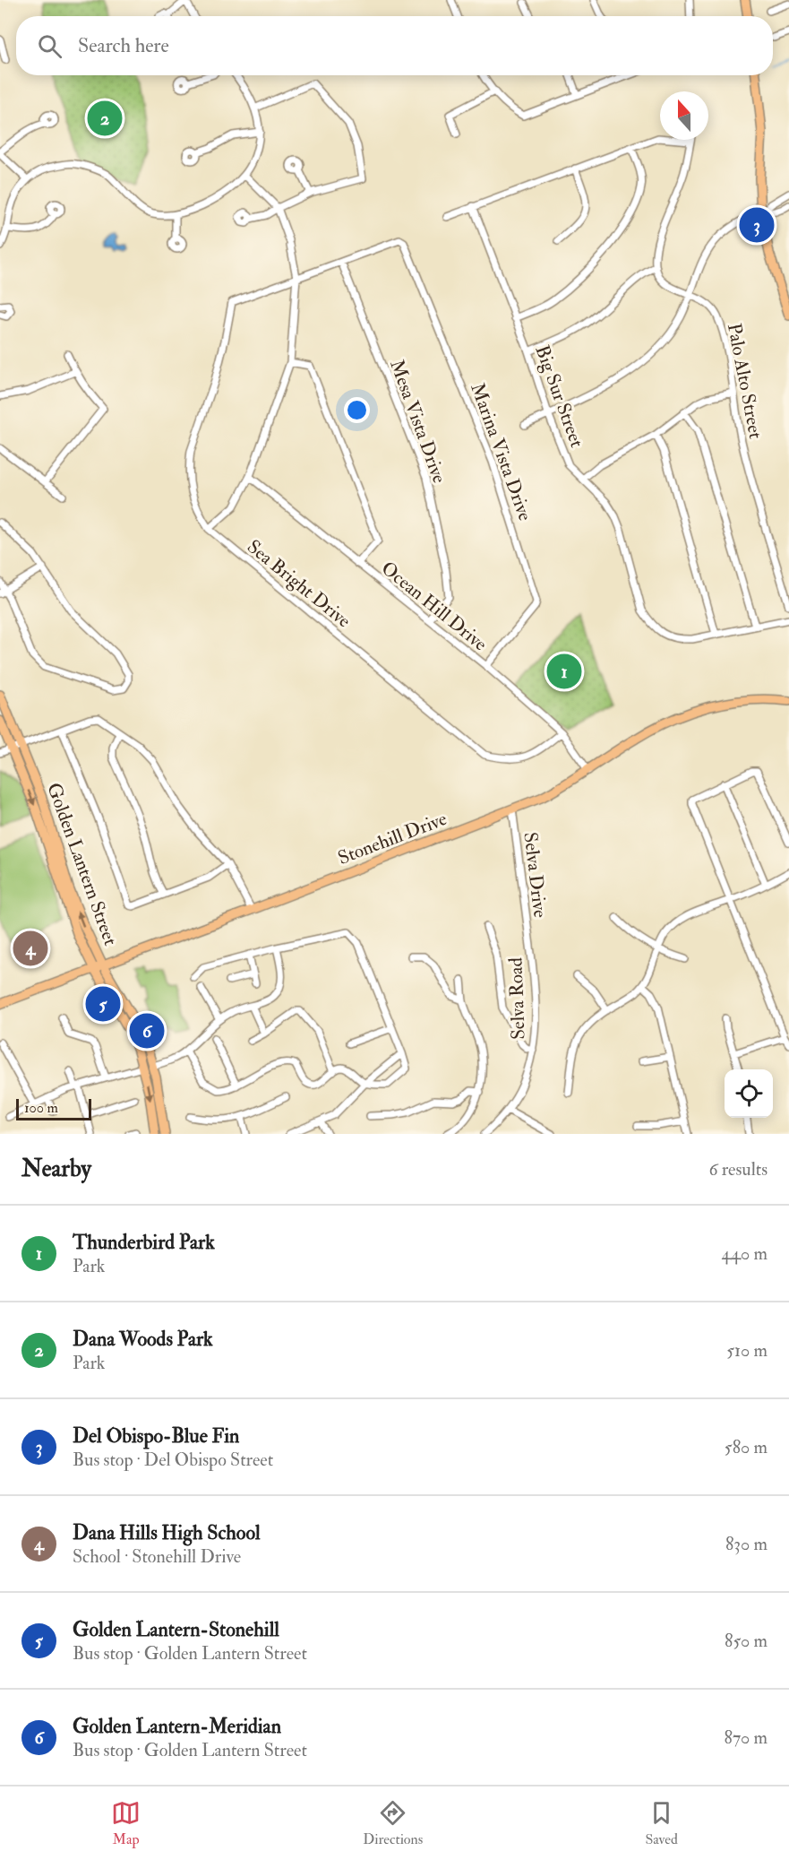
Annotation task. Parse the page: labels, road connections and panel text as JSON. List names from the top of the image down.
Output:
{
  "streets": {
    "main road": ["Stonehill Drive", "Golden Lantern Street"],
    "street": [
      "Palo Alto Street",
      "Big Sur Street",
      "Mesa Vista Drive",
      "Marina Vista Drive",
      "Sea Bright Drive",
      "Ocean Hill Drive",
      "Selva Drive",
      "Selva Road"
    ]
  },
  "crossings": [
    ["Mesa Vista Drive", "Marina Vista Drive"],
    ["Mesa Vista Drive", "Ocean Hill Drive"],
    ["Marina Vista Drive", "Ocean Hill Drive"],
    ["Sea Bright Drive", "Ocean Hill Drive"],
    ["Ocean Hill Drive", "Stonehill Drive"],
    ["Stonehill Drive", "Golden Lantern Street"],
    ["Stonehill Drive", "Selva Drive"],
    ["Selva Drive", "Selva Road"]
  ],
  "scale_bar": "100 m",
  "north": "top",
  "page": {
    "search": "Search here",
    "pins": [
      "2",
      "3",
      "1",
      "4",
      "5",
      "6"
    ],
    "scale": "100 m",
    "heading": ["Nearby", "6 results"],
    "list": [
      {
        "mark": "1",
        "name": "Thunderbird Park",
        "note": "Park",
        "value": "440 m"
      },
      {
        "mark": "2",
        "name": "Dana Woods Park",
        "note": "Park",
        "value": "510 m"
      },
      {
        "mark": "3",
        "name": "Del Obispo-Blue Fin",
        "note": "Bus stop · Del Obispo Street",
        "value": "580 m"
      },
      {
        "mark": "4",
        "name": "Dana Hills High School",
        "note": "School · Stonehill Drive",
        "value": "830 m"
      },
      {
        "mark": "5",
        "name": "Golden Lantern-Stonehill",
        "note": "Bus stop · Golden Lantern Street",
        "value": "850 m"
      },
      {
        "mark": "6",
        "name": "Golden Lantern-Meridian",
        "note": "Bus stop · Golden Lantern Street",
        "value": "870 m"
      }
    ],
    "nav": ["Map", "Directions", "Saved"]
  }
}
